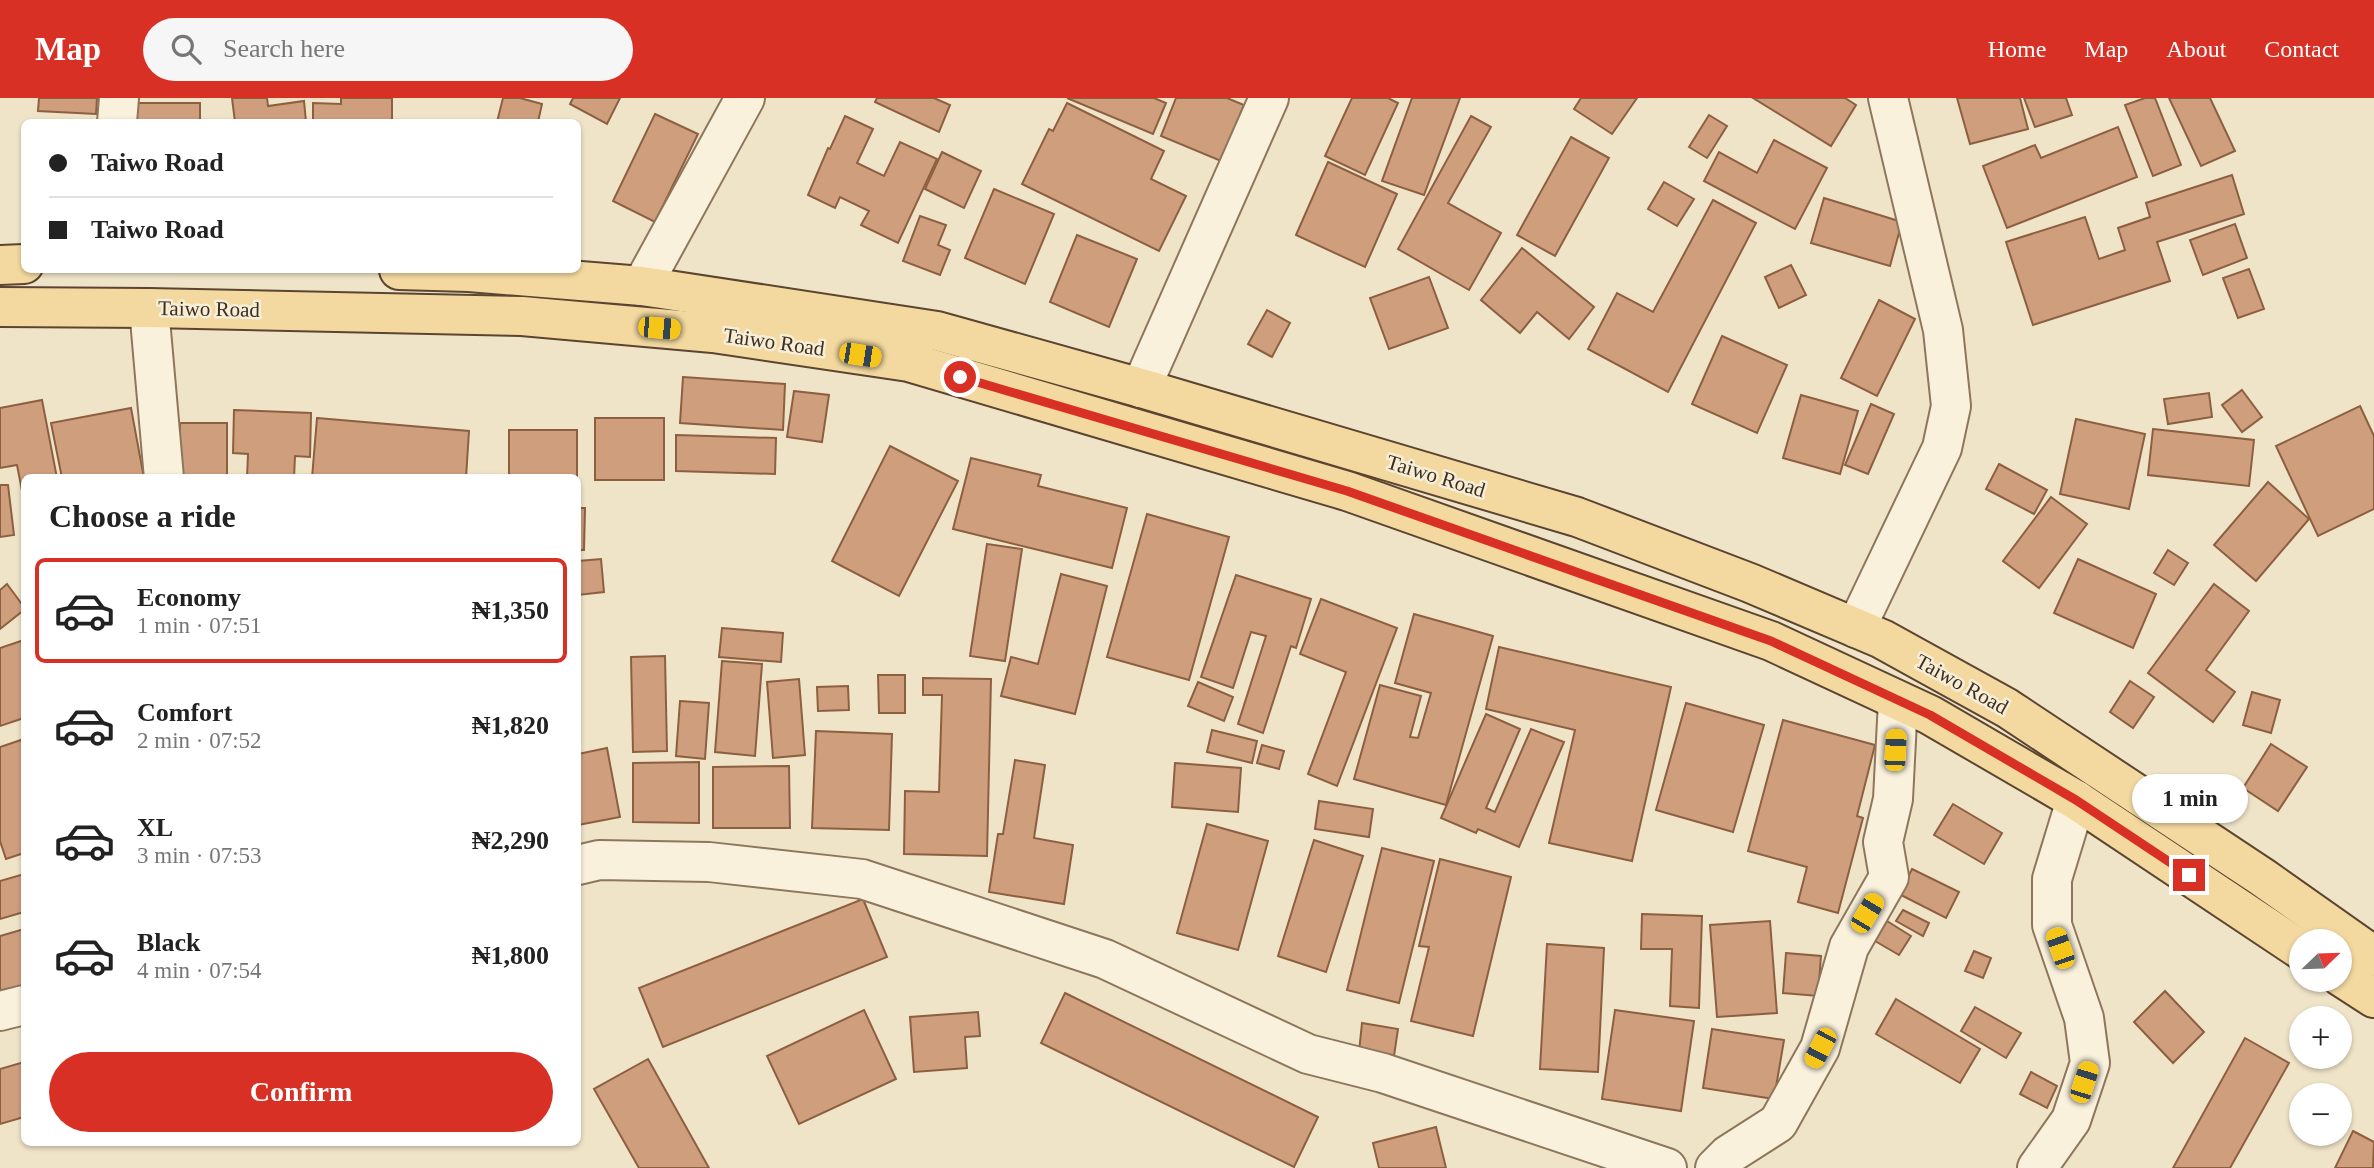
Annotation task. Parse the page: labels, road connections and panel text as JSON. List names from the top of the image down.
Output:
{
  "streets": {
    "main road": ["Taiwo Road"]
  },
  "north": "top right",
  "page": {
    "header": "Map",
    "search": "Search here",
    "nav": [
      "Home",
      "Map",
      "About",
      "Contact"
    ],
    "banner": ["Taiwo Road", "Taiwo Road"],
    "heading": "Choose a ride",
    "list": [
      {
        "name": "Economy",
        "note": "1 min · 07:51",
        "value": "₦1,350"
      },
      {
        "name": "Comfort",
        "note": "2 min · 07:52",
        "value": "₦1,820"
      },
      {
        "name": "XL",
        "note": "3 min · 07:53",
        "value": "₦2,290"
      },
      {
        "name": "Black",
        "note": "4 min · 07:54",
        "value": "₦1,800"
      }
    ],
    "bubble": "1 min",
    "map_buttons": ["+", "−"],
    "buttons": "Confirm"
  }
}
